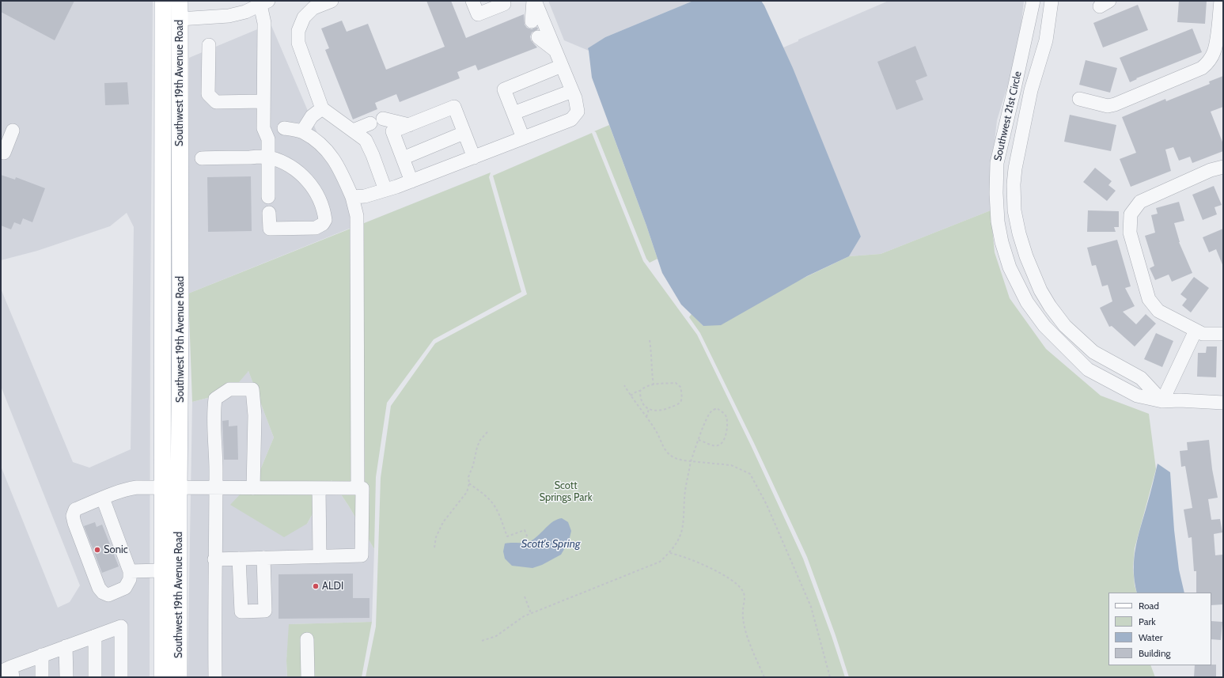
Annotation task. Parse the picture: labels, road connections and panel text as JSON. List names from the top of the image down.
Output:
{
  "streets": {
    "main road": ["Southwest 19th Avenue Road"],
    "street": ["Southwest 21st Circle"]
  },
  "water": ["Scott's Spring"],
  "parks": ["Scott Springs Park"],
  "places": ["Sonic", "ALDI"],
  "legend": [
    "Road",
    "Park",
    "Water",
    "Building"
  ]
}
